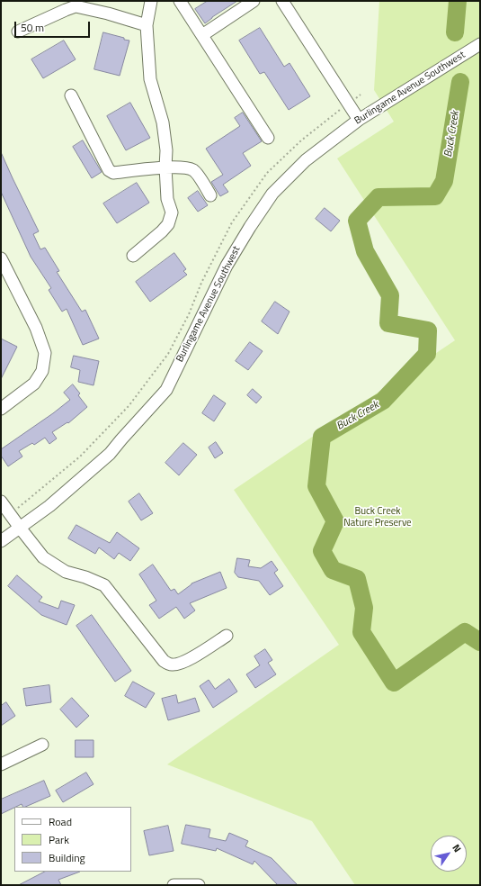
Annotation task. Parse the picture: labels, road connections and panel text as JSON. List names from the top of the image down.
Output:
{
  "streets": {
    "street": ["Burlingame Avenue Southwest"]
  },
  "water": ["Buck Creek"],
  "parks": ["Buck Creek Nature Preserve"],
  "legend": ["Road", "Park", "Building"],
  "scale_bar": "50 m",
  "north": "top right"
}
